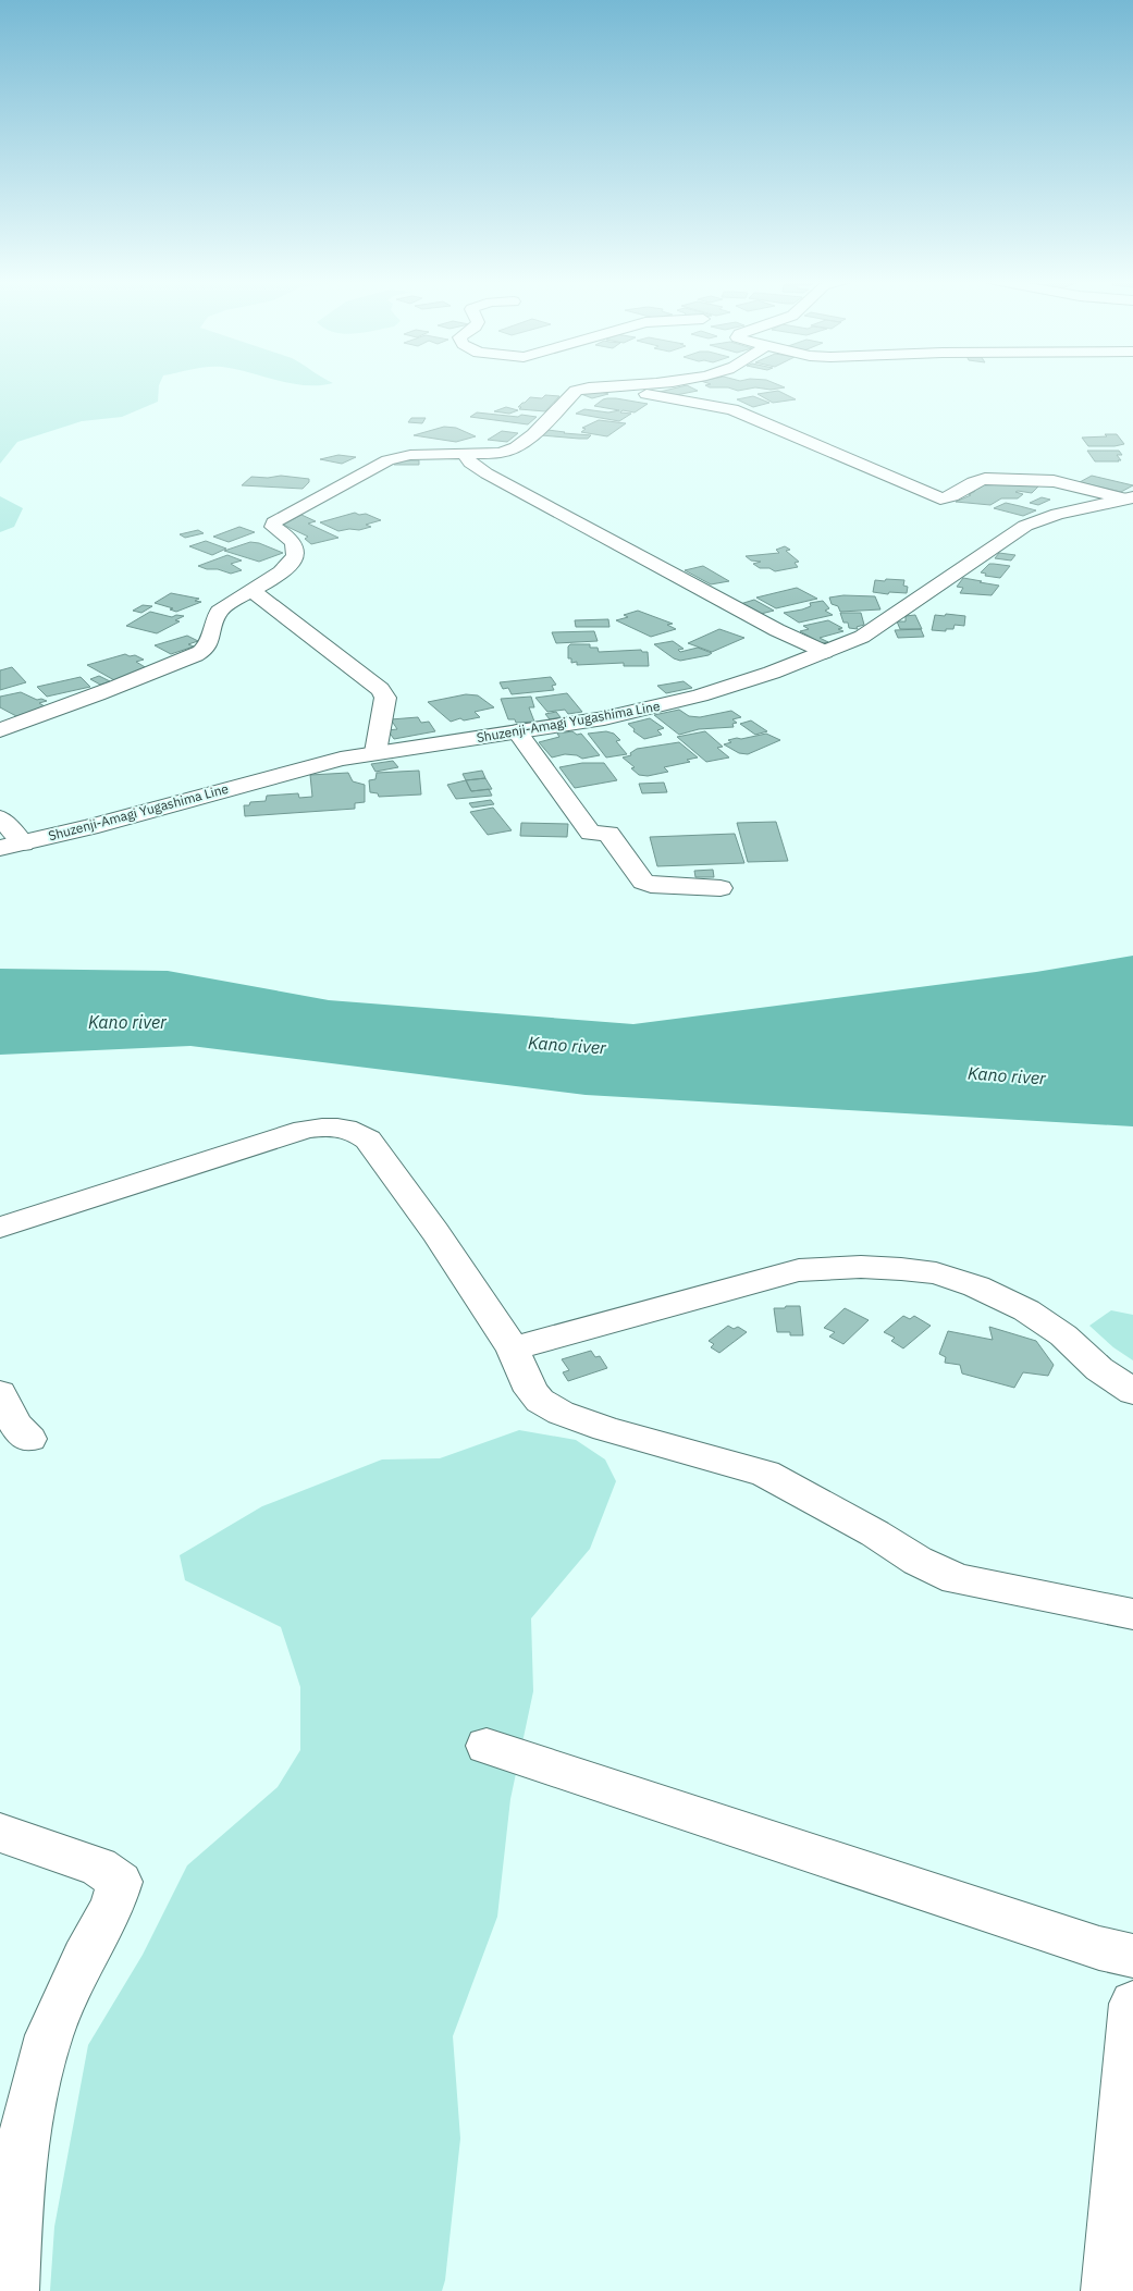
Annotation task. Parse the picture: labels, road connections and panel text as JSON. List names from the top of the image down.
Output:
{
  "streets": {
    "street": ["Shuzenji-Amagi Yugashima Line"]
  },
  "water": ["Kano river"]
}
